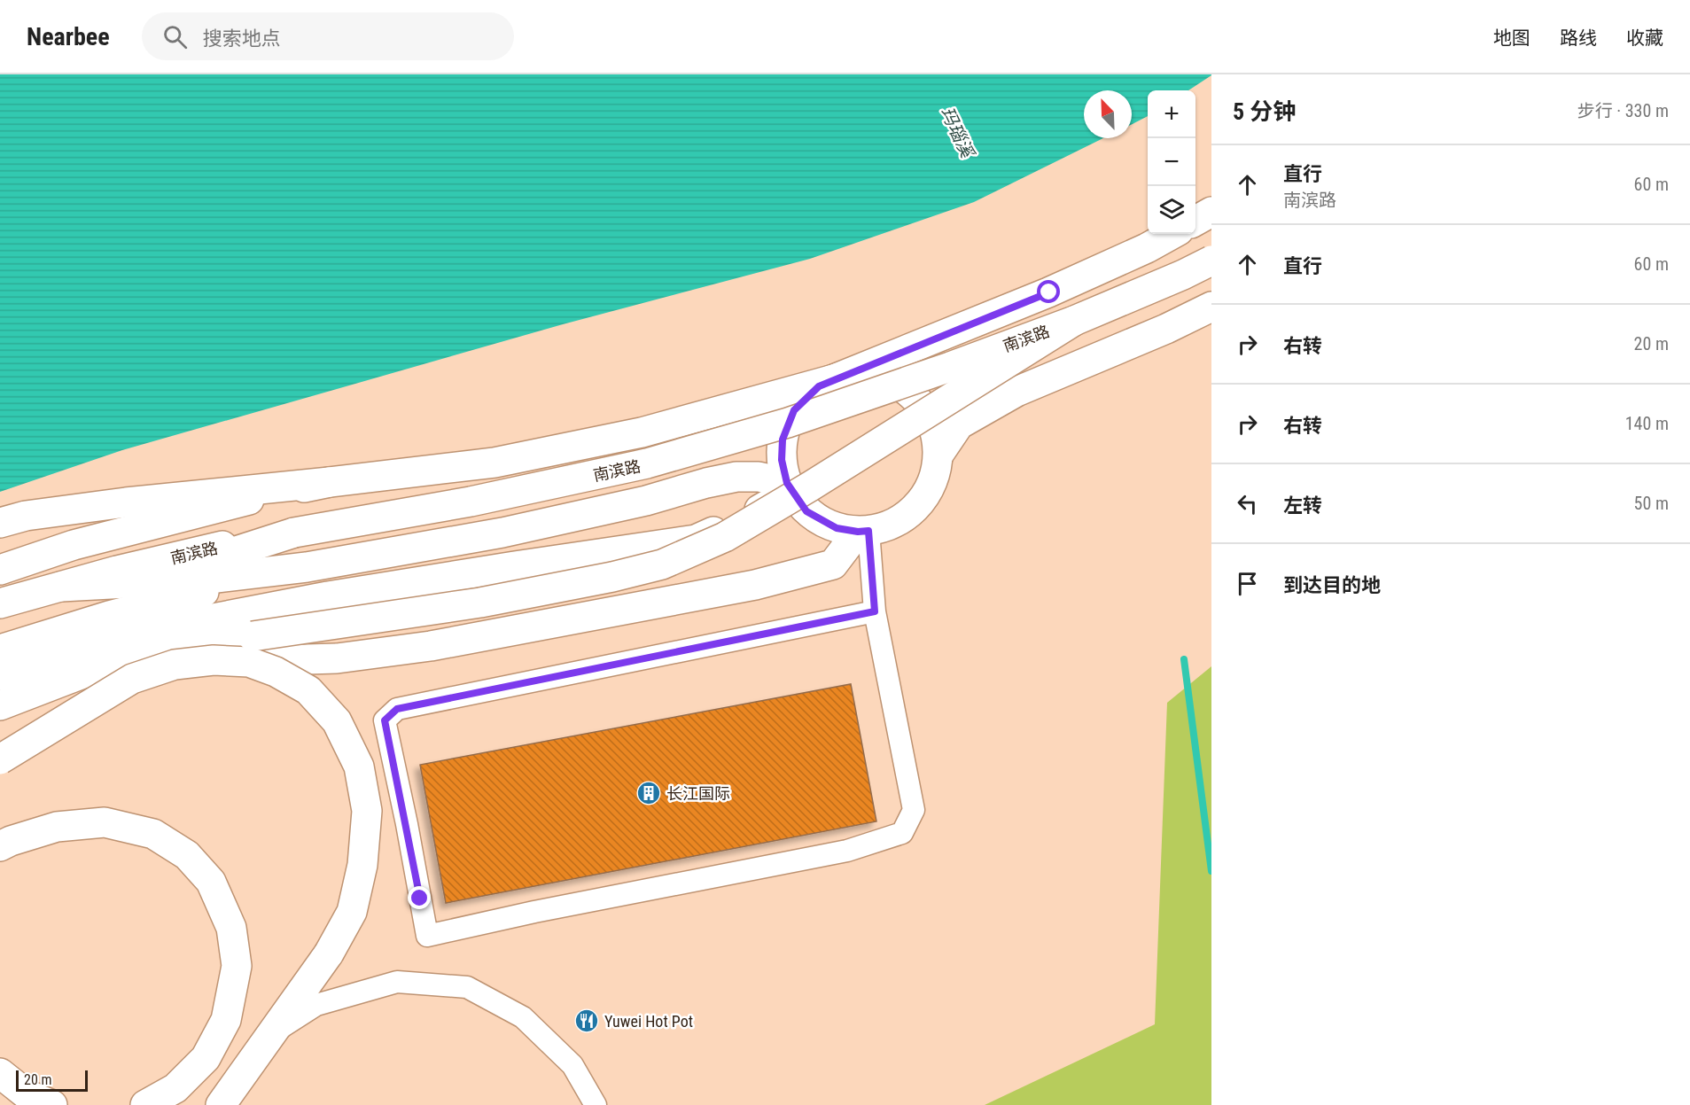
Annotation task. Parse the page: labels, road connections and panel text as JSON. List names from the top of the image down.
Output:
{
  "streets": {
    "main road": ["南滨路"]
  },
  "water": ["玛瑙溪"],
  "places": {
    "building": ["长江国际"],
    "restaurant": ["Yuwei Hot Pot"]
  },
  "scale_bar": "20 m",
  "north": "top left",
  "page": {
    "header": "Nearbee",
    "search": "搜索地点",
    "nav": ["地图", "路线", "收藏"],
    "heading": ["5 分钟", "步行 · 330 m"],
    "map_buttons": ["+", "−"],
    "list": [
      ["直行", "南滨路", "60 m"],
      ["直行", "60 m"],
      ["右转", "20 m"],
      ["右转", "140 m"],
      ["左转", "50 m"],
      "到达目的地"
    ],
    "scale": "20 m"
  }
}
